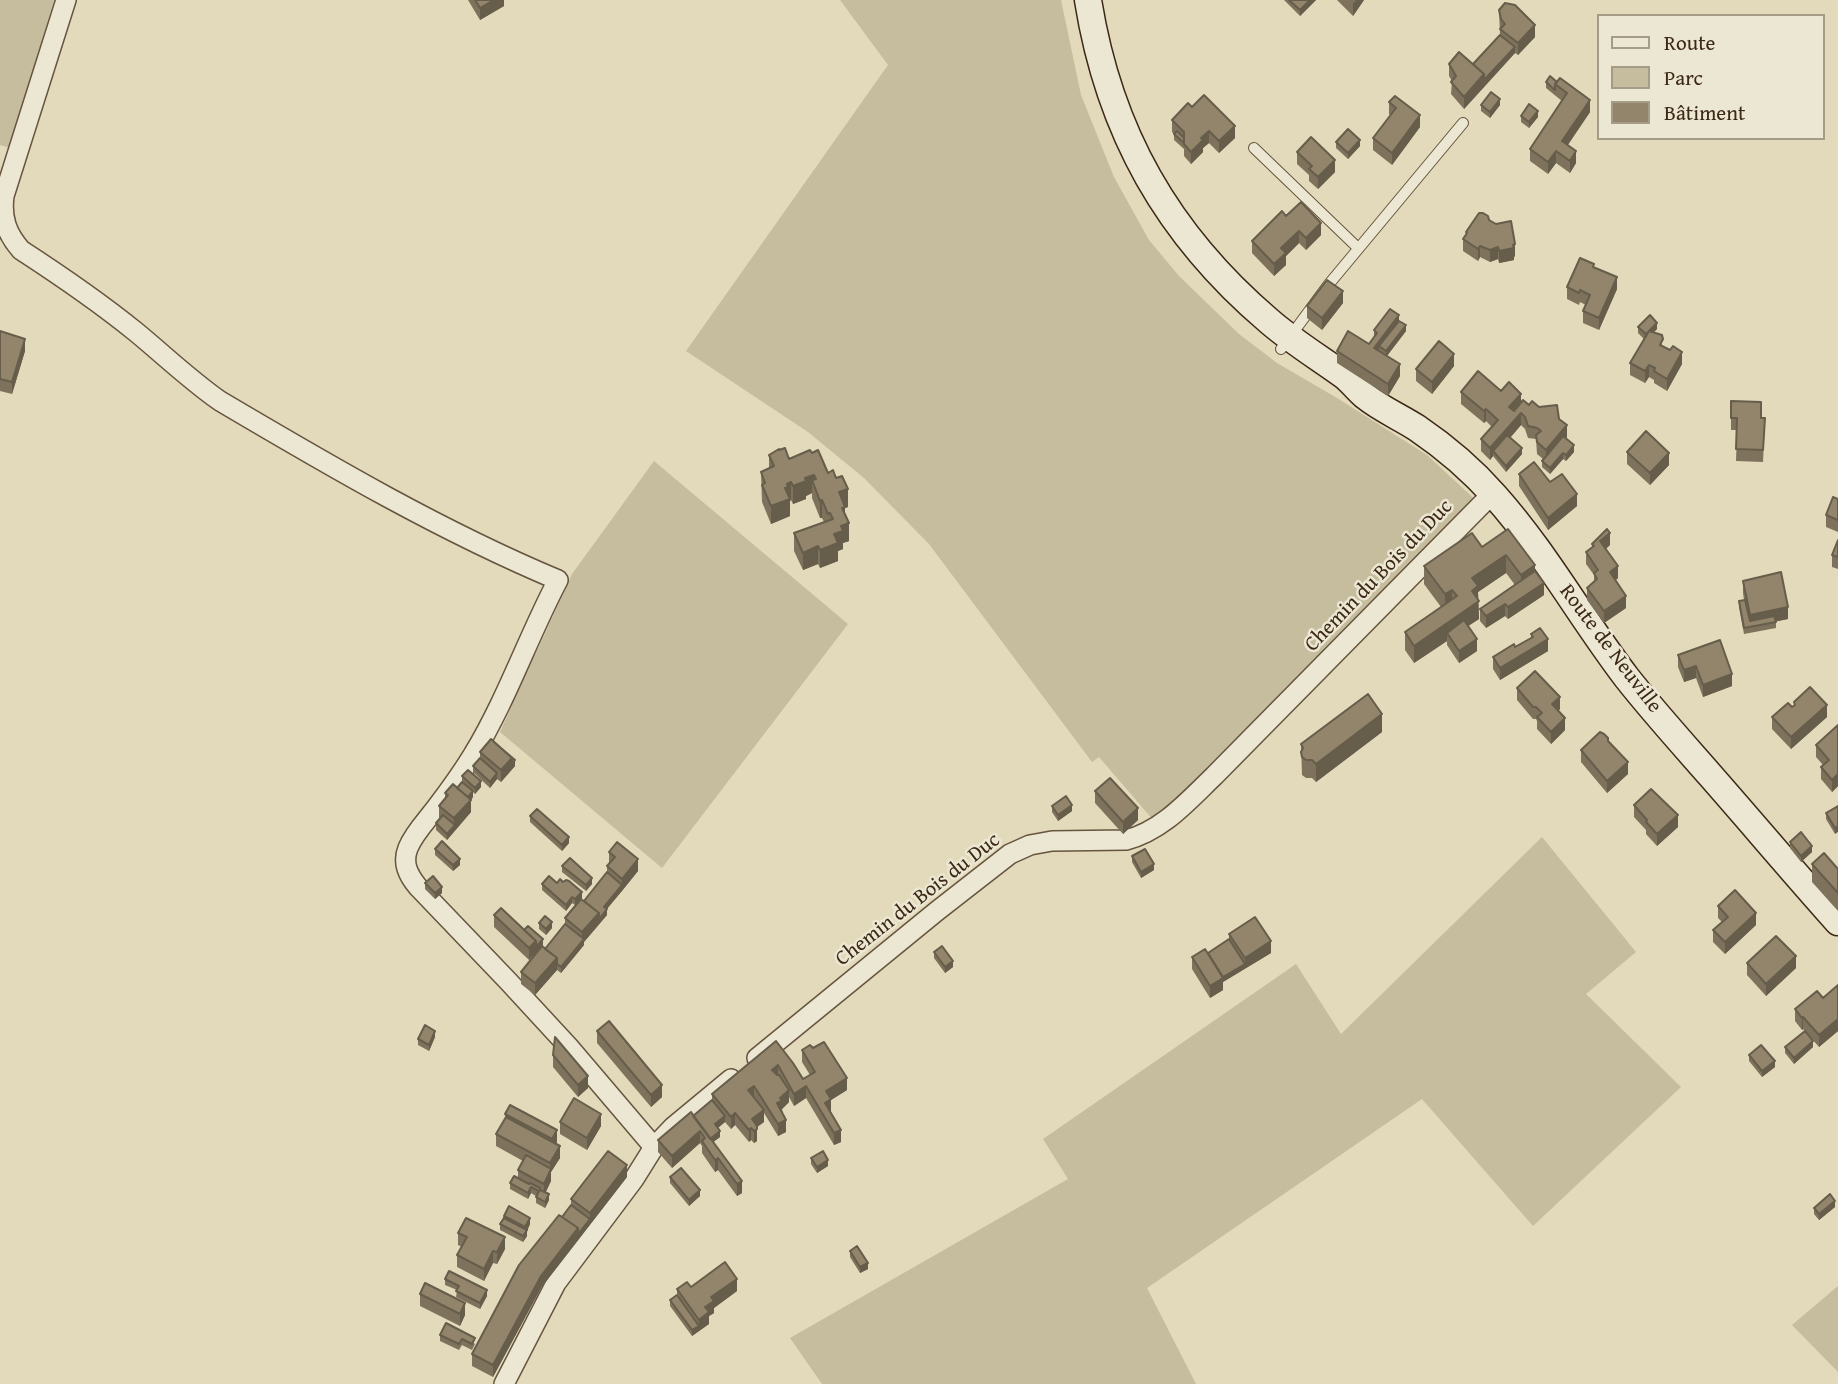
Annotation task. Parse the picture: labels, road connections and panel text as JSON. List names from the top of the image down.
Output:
{
  "streets": {
    "main road": ["Route de Neuville"],
    "street": ["Chemin du Bois du Duc"]
  },
  "crossings": [
    ["Chemin du Bois du Duc", "Route de Neuville"]
  ],
  "legend": ["Route", "Parc", "Bâtiment"]
}
